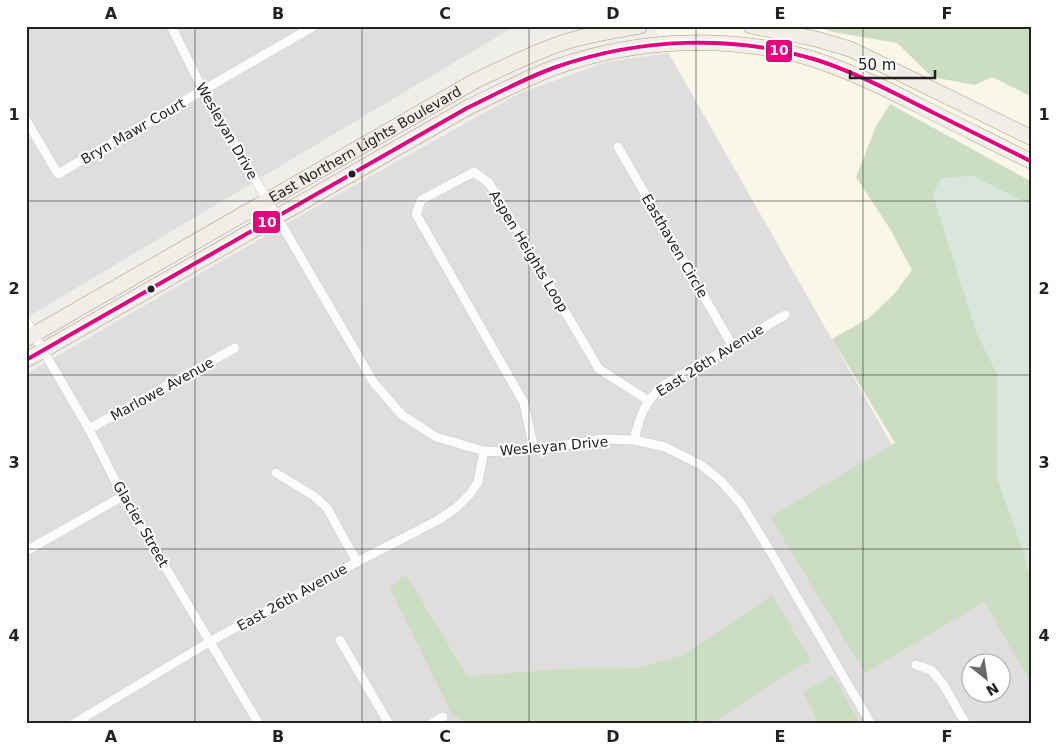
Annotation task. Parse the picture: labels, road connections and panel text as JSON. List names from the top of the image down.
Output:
{
  "streets": {
    "main road": ["East Northern Lights Boulevard"],
    "street": [
      "Bryn Mawr Court",
      "Wesleyan Drive",
      "Easthaven Circle",
      "Aspen Heights Loop",
      "East 26th Avenue",
      "Marlowe Avenue",
      "Glacier Street"
    ]
  },
  "crossings": [
    ["Bryn Mawr Court", "Wesleyan Drive"],
    ["Wesleyan Drive", "East Northern Lights Boulevard"],
    ["Wesleyan Drive", "Aspen Heights Loop"],
    ["Wesleyan Drive", "East 26th Avenue"],
    ["East Northern Lights Boulevard", "Glacier Street"],
    ["Easthaven Circle", "East 26th Avenue"],
    ["Aspen Heights Loop", "East 26th Avenue"],
    ["East 26th Avenue", "Glacier Street"],
    ["Marlowe Avenue", "Glacier Street"]
  ],
  "lines": ["transit line 10"],
  "scale_bar": "50 m",
  "north": "bottom right",
  "grid": {
    "columns": [
      "A",
      "B",
      "C",
      "D",
      "E",
      "F"
    ],
    "rows": [
      "1",
      "2",
      "3",
      "4"
    ]
  }
}
